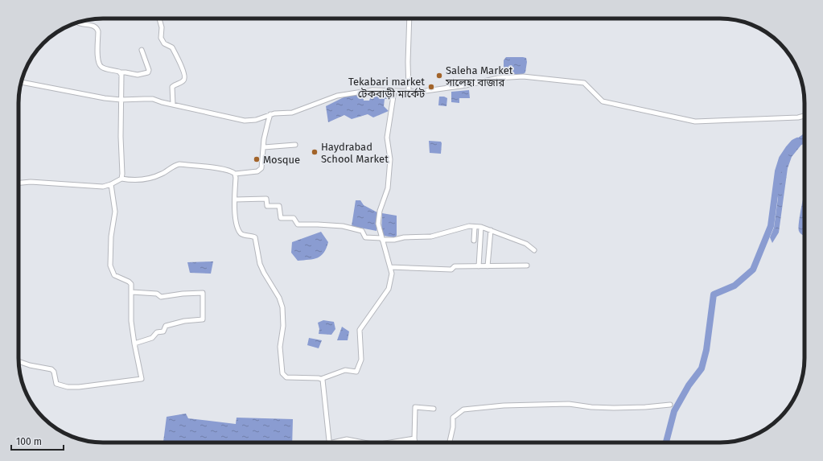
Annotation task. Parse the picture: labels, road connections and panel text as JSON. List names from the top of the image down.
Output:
{
  "places": [
    "Saleha Market সালেহা বাজার",
    "Tekabari market টেকবাড়ী মার্কেট",
    "Haydrabad School Market",
    "Mosque"
  ],
  "scale_bar": "100 m"
}
